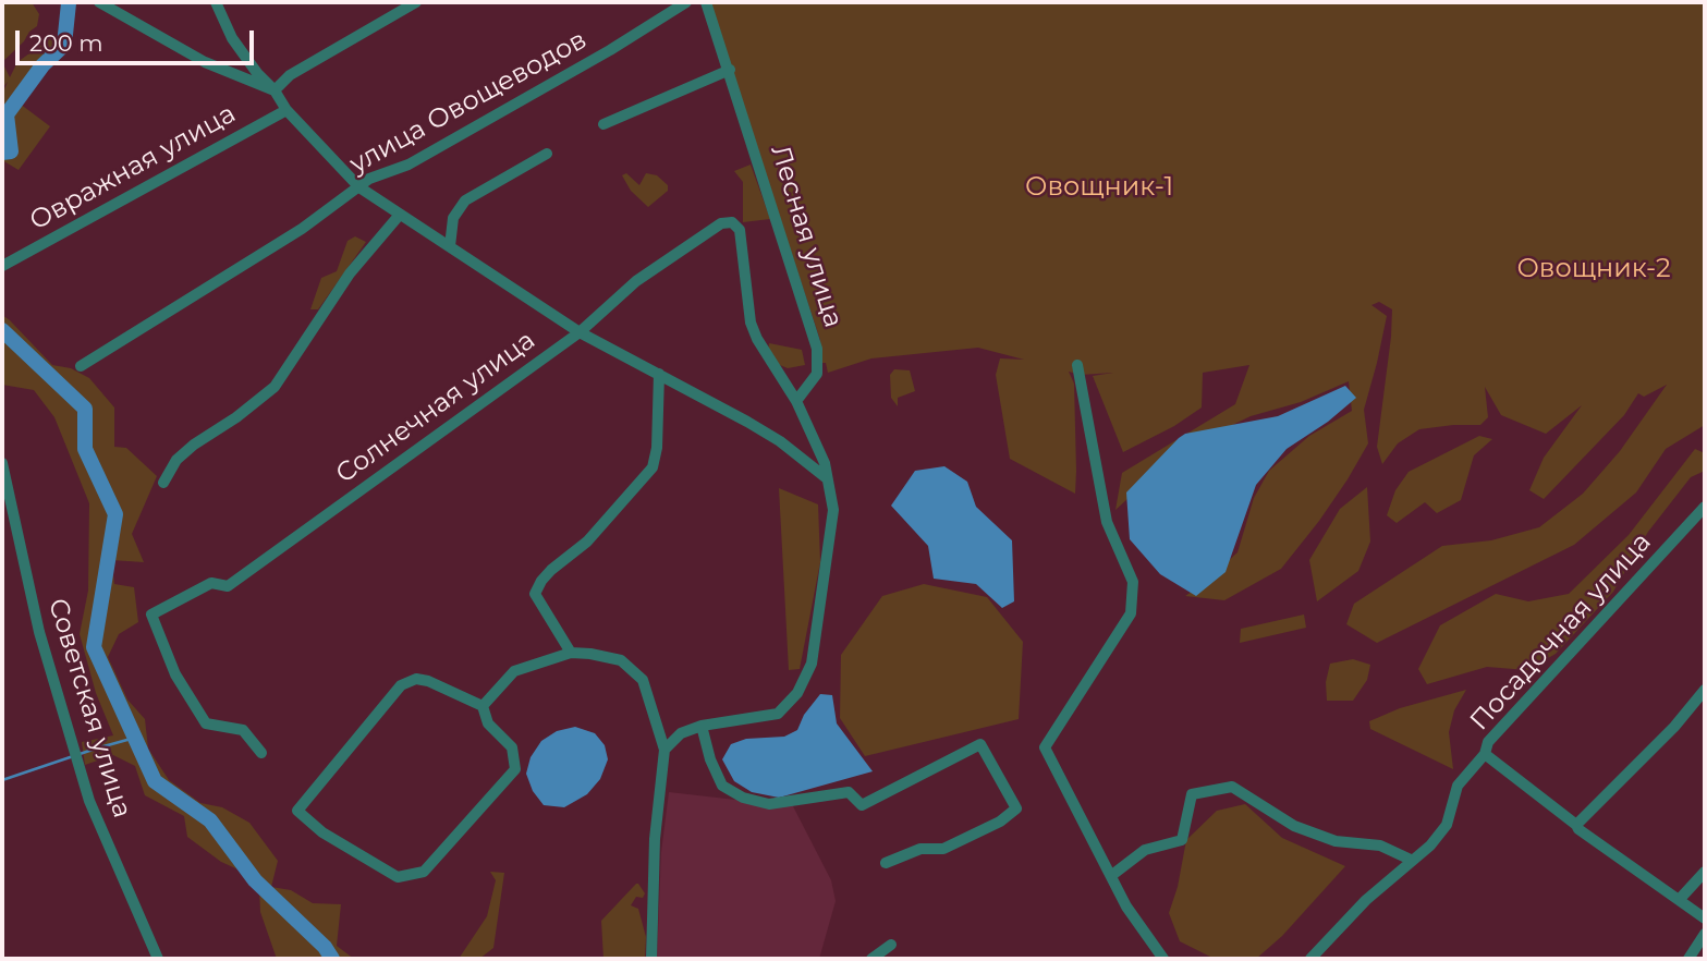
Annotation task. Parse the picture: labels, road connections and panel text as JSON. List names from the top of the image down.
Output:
{
  "streets": {
    "street": [
      "улица Овощеводов",
      "Овражная улица",
      "Лесная улица",
      "Солнечная улица",
      "Посадочная улица",
      "Советская улица"
    ]
  },
  "crossings": [
    ["Лесная улица", "Солнечная улица"]
  ],
  "parks": ["Овощник-1", "Овощник-2"],
  "scale_bar": "200 m"
}
